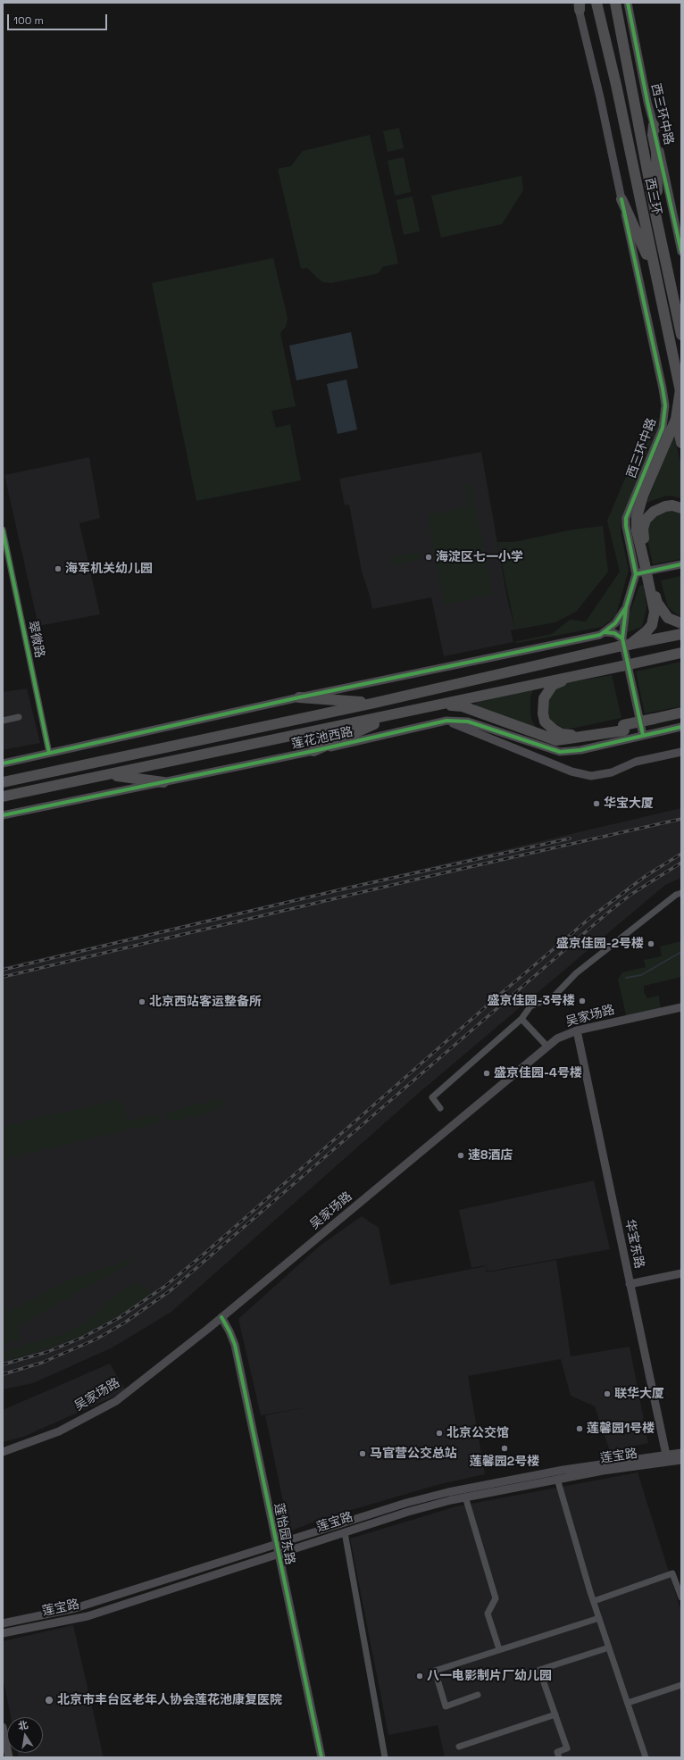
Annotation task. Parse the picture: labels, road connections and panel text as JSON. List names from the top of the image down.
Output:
{
  "streets": {
    "highway": ["西三环", "莲花池西路"],
    "street": [
      "西三环中路",
      "翠微路",
      "吴家场路",
      "华宝东路",
      "莲宝路",
      "莲怡园东路"
    ]
  },
  "crossings": [
    ["西三环中路", "莲花池西路"],
    ["吴家场路", "华宝东路"],
    ["吴家场路", "莲怡园东路"],
    ["华宝东路", "莲宝路"],
    ["莲宝路", "莲怡园东路"]
  ],
  "places": [
    "海淀区七一小学",
    "海军机关幼儿园",
    "华宝大厦",
    "盛京佳园-2号楼",
    "盛京佳园-3号楼",
    "北京西站客运整备所",
    "盛京佳园-4号楼",
    "速8酒店",
    "联华大厦",
    "莲馨园1号楼",
    "北京公交馆",
    "莲馨园2号楼",
    "马官营公交总站",
    "八一电影制片厂幼儿园",
    "北京市丰台区老年人协会莲花池康复医院"
  ],
  "scale_bar": "100 m",
  "north": "top"
}
